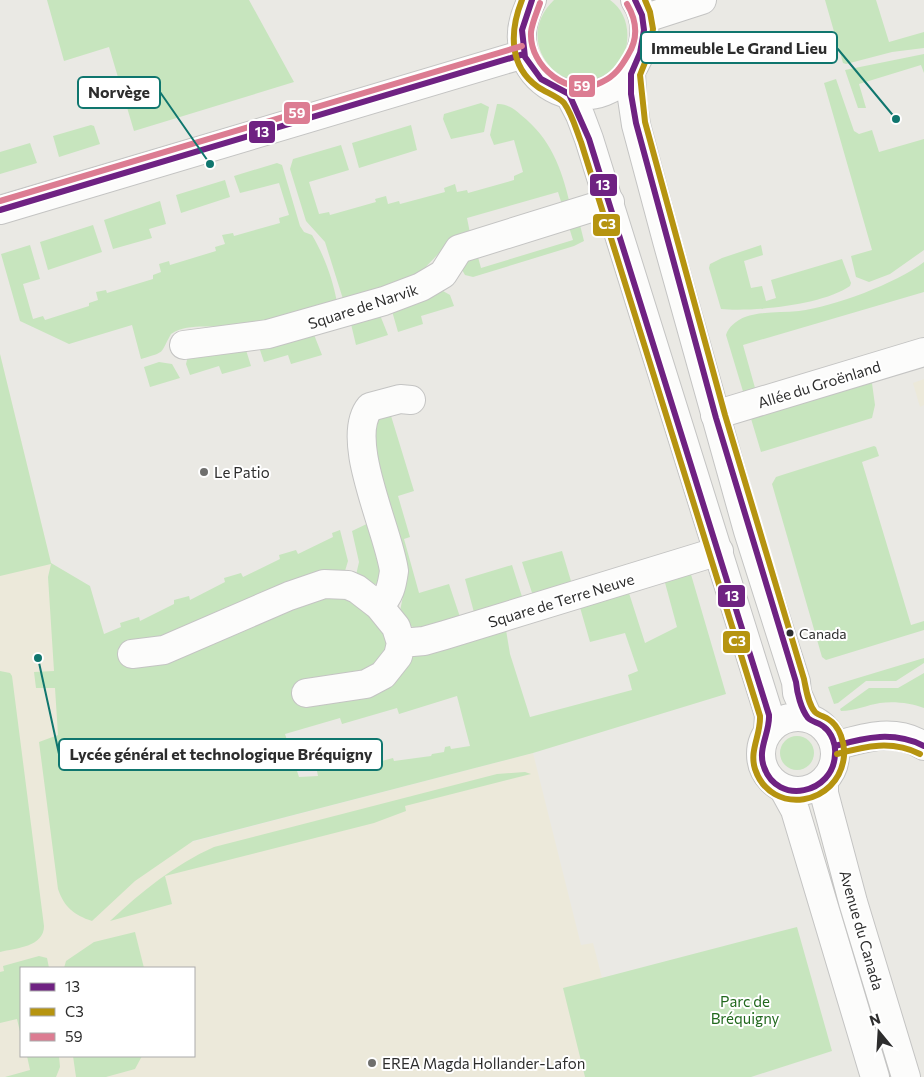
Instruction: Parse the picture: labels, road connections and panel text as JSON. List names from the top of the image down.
{
  "streets": {
    "street": [
      "Square de Narvik",
      "Allée du Groënland",
      "Square de Terre Neuve",
      "Avenue du Canada"
    ]
  },
  "parks": ["Parc de Bréquigny"],
  "places": [
    "Immeuble Le Grand Lieu",
    "Norvège",
    "Le Patio",
    "Canada",
    "Lycée général et technologique Bréquigny",
    "EREA Magda Hollander-Lafon"
  ],
  "lines": ["transit line 13", "transit line C3", "transit line 59"],
  "legend": ["13", "C3", "59"],
  "north": "top"
}
